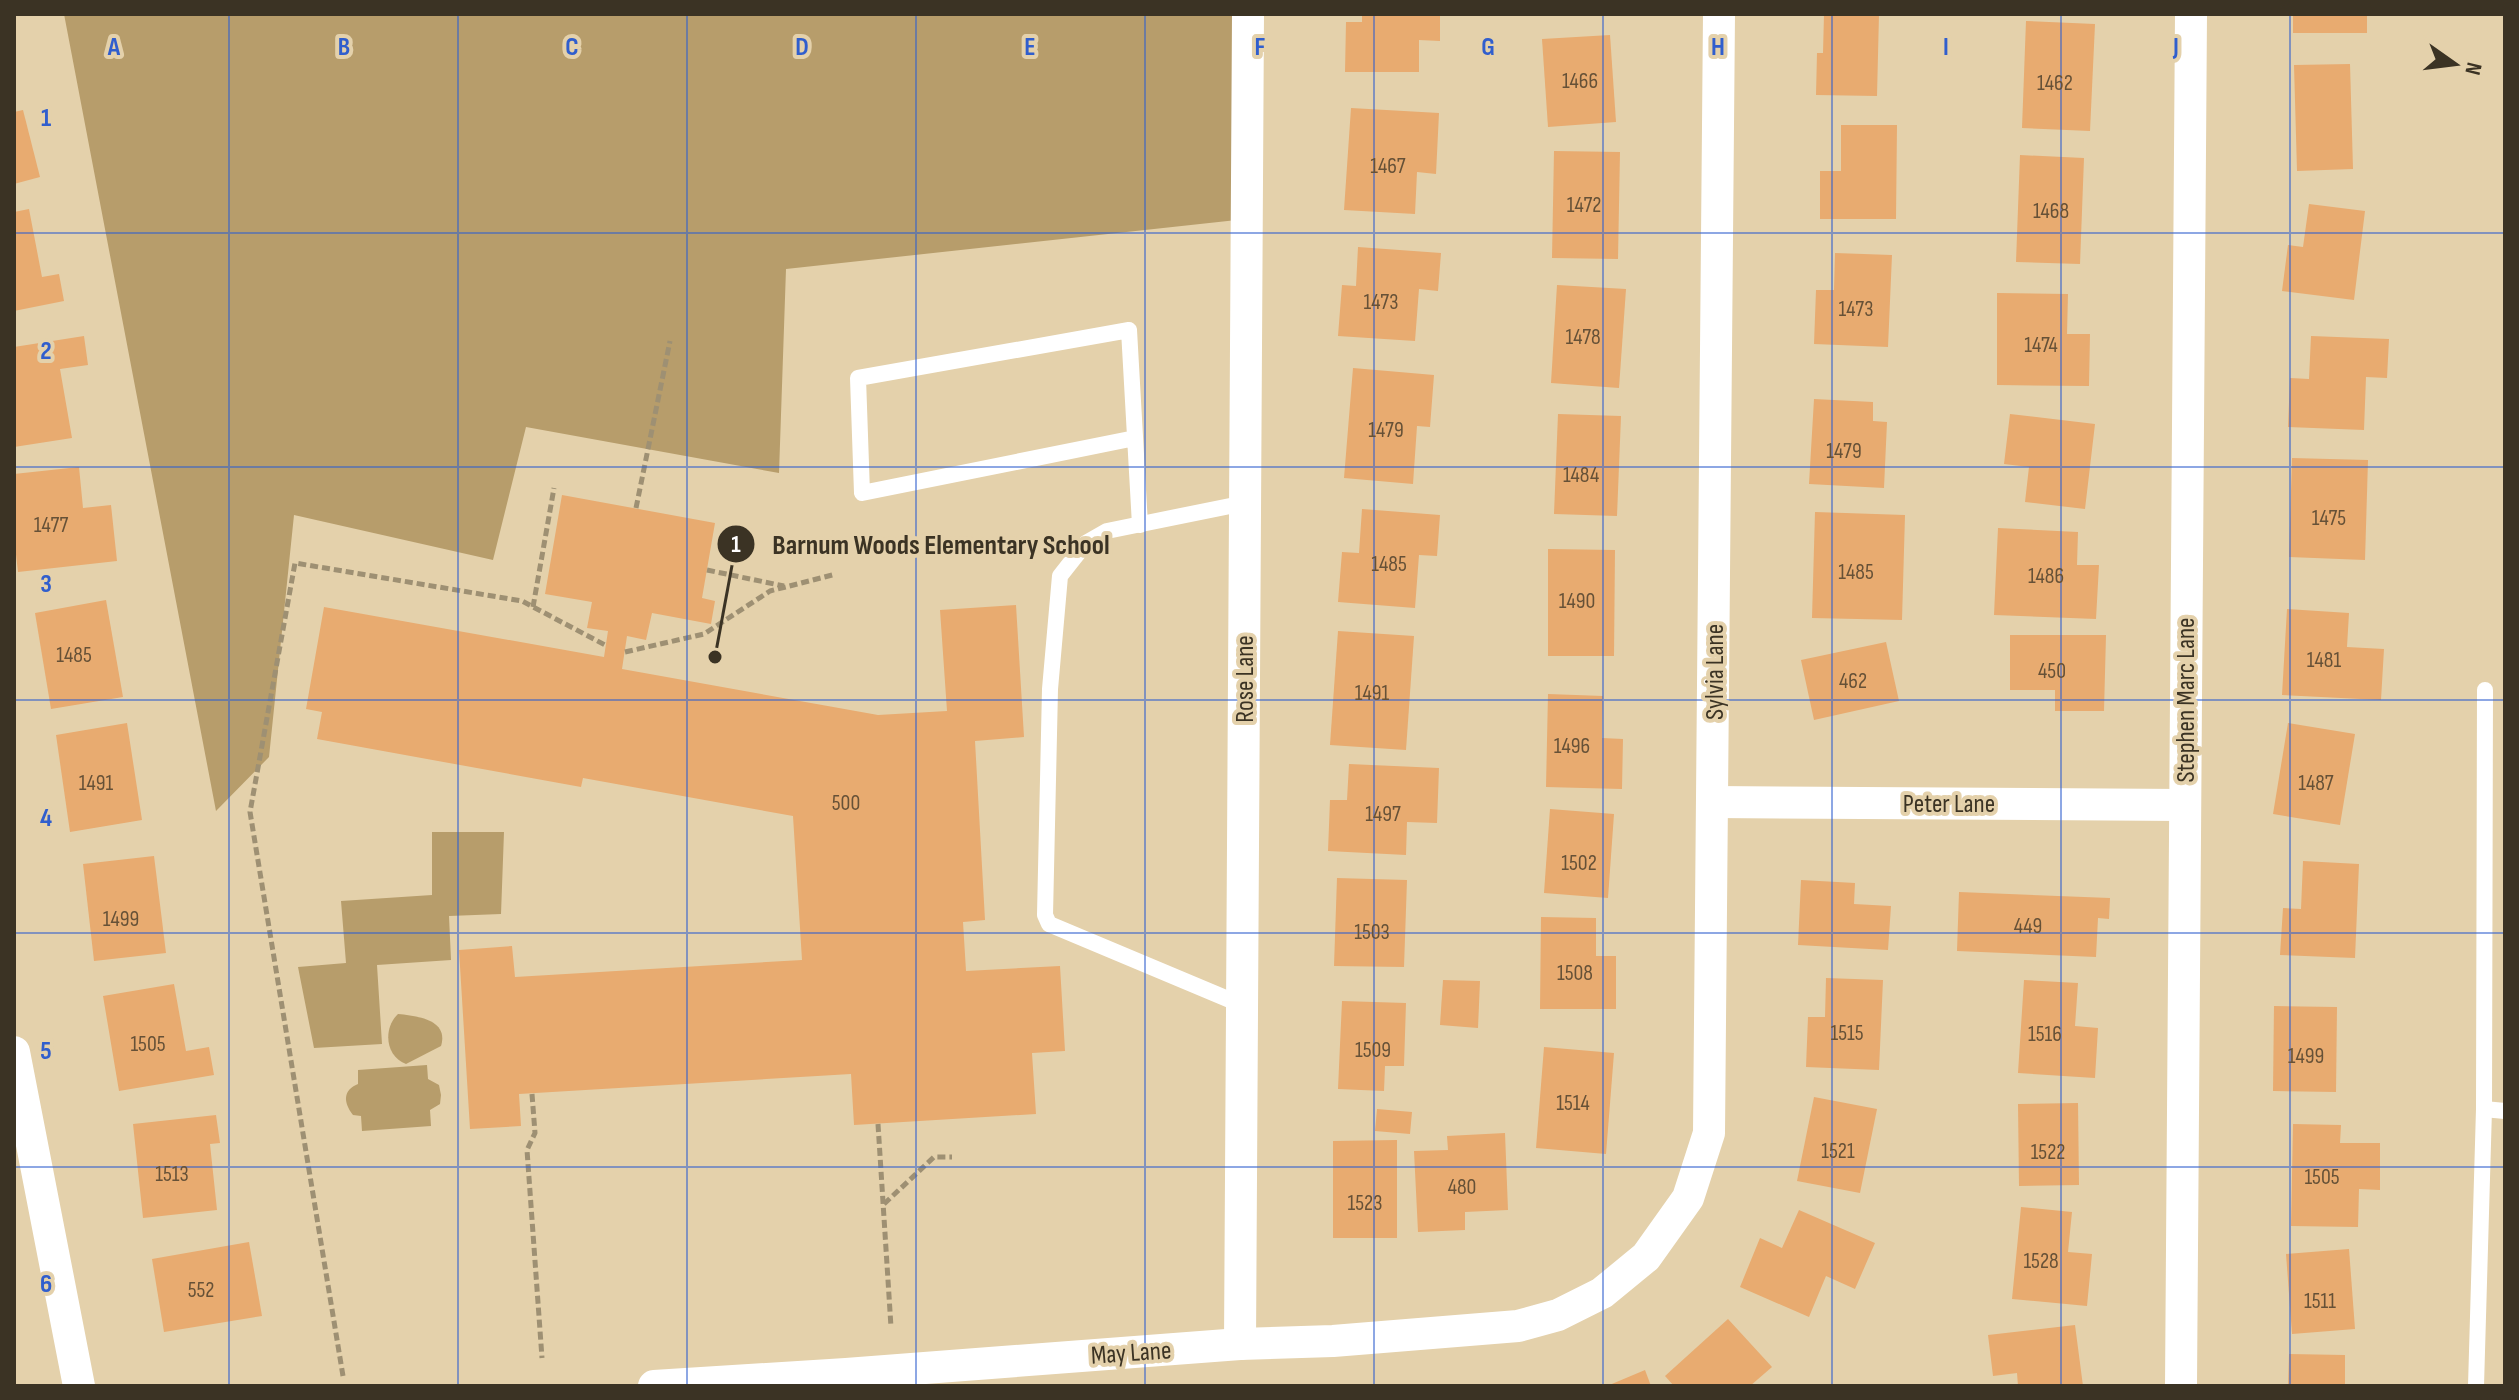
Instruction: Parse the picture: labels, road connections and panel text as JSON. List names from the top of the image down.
{
  "streets": {
    "street": [
      "Sylvia Lane",
      "Rose Lane",
      "Stephen Marc Lane",
      "Peter Lane",
      "May Lane"
    ]
  },
  "crossings": [
    ["Sylvia Lane", "Peter Lane"],
    ["Sylvia Lane", "May Lane"],
    ["Rose Lane", "May Lane"],
    ["Stephen Marc Lane", "Peter Lane"]
  ],
  "places": ["Barnum Woods Elementary School"],
  "house_numbers": [
    "1466",
    "1462",
    "1467",
    "1472",
    "1468",
    "1473",
    "1473",
    "1478",
    "1474",
    "1479",
    "1479",
    "1484",
    "1475",
    "1477",
    "1485",
    "1485",
    "1486",
    "1490",
    "1485",
    "1481",
    "450",
    "462",
    "1491",
    "1496",
    "1491",
    "1487",
    "500",
    "1497",
    "1502",
    "1499",
    "449",
    "1503",
    "1508",
    "1515",
    "1516",
    "1505",
    "1509",
    "1499",
    "1514",
    "1521",
    "1522",
    "1513",
    "1505",
    "480",
    "1523",
    "1528",
    "552",
    "1511"
  ],
  "north": "right",
  "grid": {
    "columns": [
      "A",
      "B",
      "C",
      "D",
      "E",
      "F",
      "G",
      "H",
      "I",
      "J"
    ],
    "rows": [
      "1",
      "2",
      "3",
      "4",
      "5",
      "6"
    ]
  }
}
